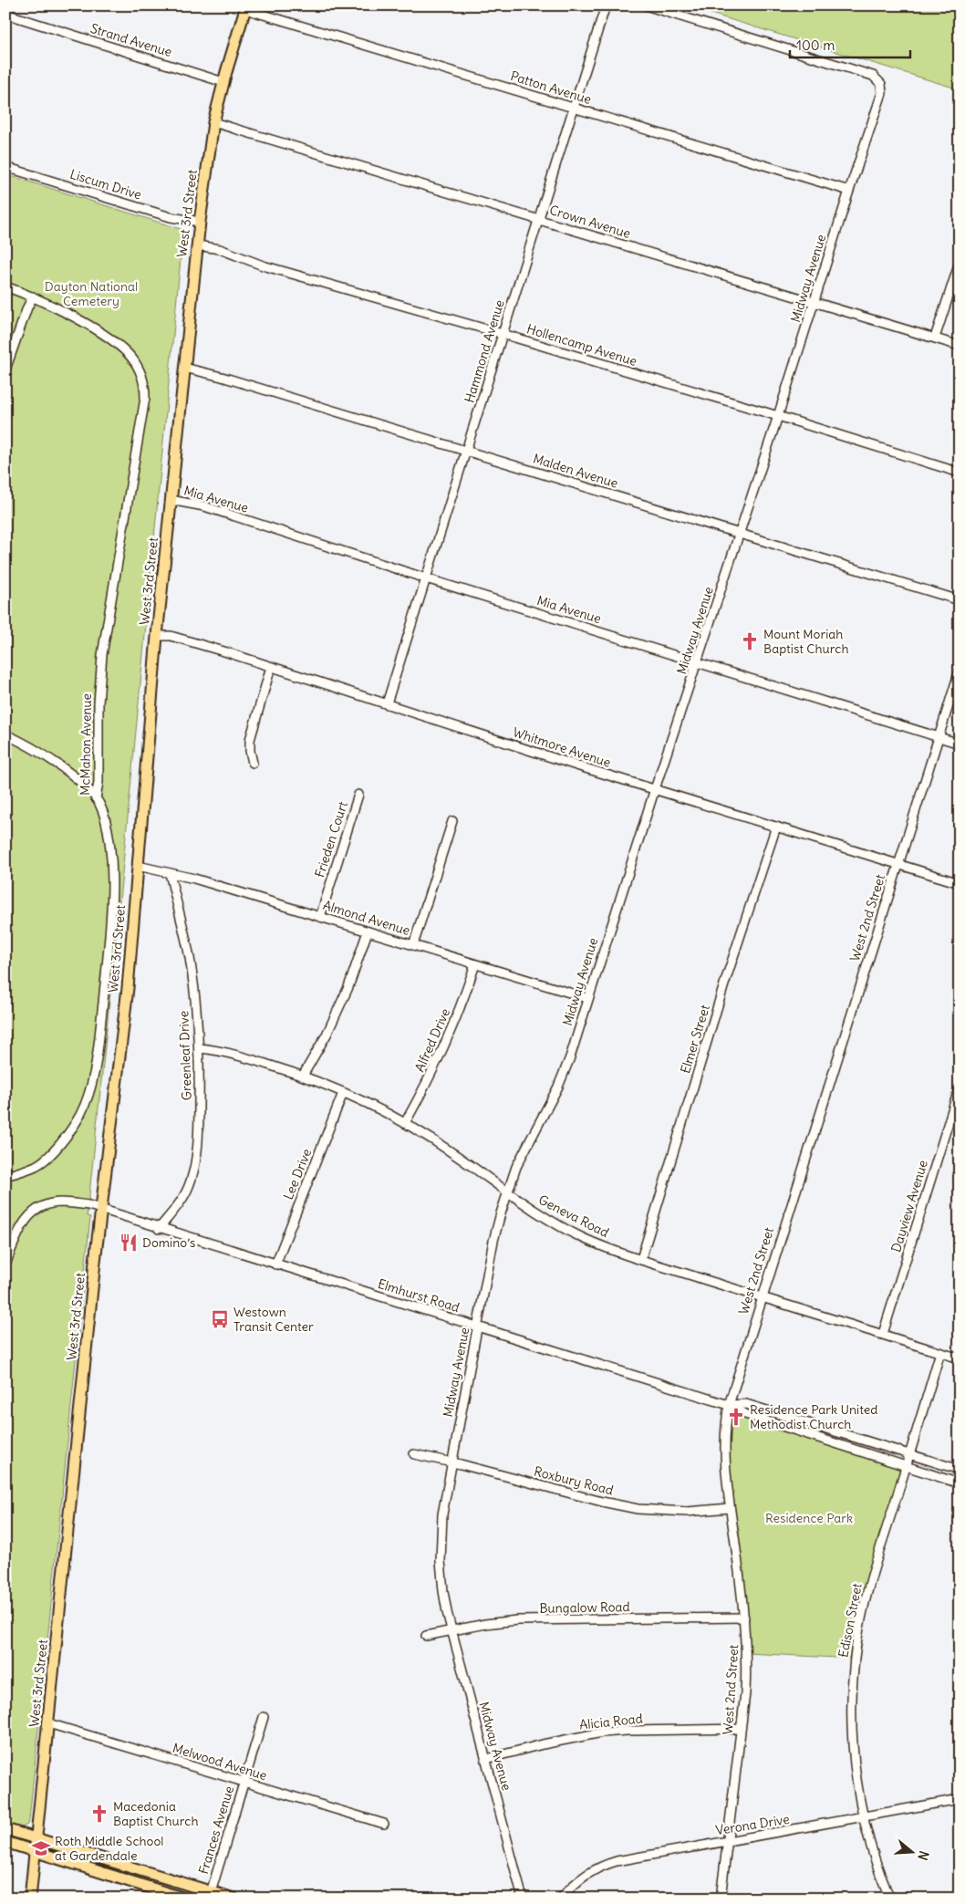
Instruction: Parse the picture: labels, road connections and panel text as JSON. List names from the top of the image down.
{
  "streets": {
    "main road": ["West 3rd Street"],
    "street": [
      "Strand Avenue",
      "Patton Avenue",
      "Liscum Drive",
      "Crown Avenue",
      "Midway Avenue",
      "Hollencamp Avenue",
      "Hammond Avenue",
      "Malden Avenue",
      "Mia Avenue",
      "McMahon Avenue",
      "Whitmore Avenue",
      "Frieden Court",
      "Almond Avenue",
      "West 2nd Street",
      "Elmer Street",
      "Alfred Drive",
      "Greenleaf Drive",
      "Lee Drive",
      "Dayview Avenue",
      "Geneva Road",
      "Elmhurst Road",
      "Roxbury Road",
      "Bungalow Road",
      "Edison Street",
      "Alicia Road",
      "Melwood Avenue",
      "Verona Drive",
      "Frances Avenue"
    ]
  },
  "crossings": [
    ["Strand Avenue", "West 3rd Street"],
    ["Patton Avenue", "West 3rd Street"],
    ["Patton Avenue", "Midway Avenue"],
    ["Patton Avenue", "Hammond Avenue"],
    ["Liscum Drive", "West 3rd Street"],
    ["West 3rd Street", "Crown Avenue"],
    ["West 3rd Street", "Hollencamp Avenue"],
    ["West 3rd Street", "Malden Avenue"],
    ["West 3rd Street", "Mia Avenue"],
    ["West 3rd Street", "Whitmore Avenue"],
    ["West 3rd Street", "Almond Avenue"],
    ["West 3rd Street", "Elmhurst Road"],
    ["West 3rd Street", "Melwood Avenue"],
    ["Crown Avenue", "Midway Avenue"],
    ["Crown Avenue", "Hammond Avenue"],
    ["Midway Avenue", "Hollencamp Avenue"],
    ["Midway Avenue", "Malden Avenue"],
    ["Midway Avenue", "Mia Avenue"],
    ["Midway Avenue", "Whitmore Avenue"],
    ["Midway Avenue", "Almond Avenue"],
    ["Midway Avenue", "Geneva Road"],
    ["Midway Avenue", "Elmhurst Road"],
    ["Midway Avenue", "Roxbury Road"],
    ["Midway Avenue", "Bungalow Road"],
    ["Midway Avenue", "Alicia Road"],
    ["Hollencamp Avenue", "Hammond Avenue"],
    ["Hammond Avenue", "Malden Avenue"],
    ["Hammond Avenue", "Mia Avenue"],
    ["Hammond Avenue", "Whitmore Avenue"],
    ["Mia Avenue", "West 2nd Street"],
    ["Whitmore Avenue", "West 2nd Street"],
    ["Whitmore Avenue", "Elmer Street"],
    ["Frieden Court", "Almond Avenue"],
    ["Almond Avenue", "Alfred Drive"],
    ["Almond Avenue", "Greenleaf Drive"],
    ["West 2nd Street", "Geneva Road"],
    ["West 2nd Street", "Elmhurst Road"],
    ["West 2nd Street", "Roxbury Road"],
    ["West 2nd Street", "Bungalow Road"],
    ["West 2nd Street", "Alicia Road"],
    ["West 2nd Street", "Verona Drive"],
    ["Elmer Street", "Geneva Road"],
    ["Alfred Drive", "Geneva Road"],
    ["Greenleaf Drive", "Geneva Road"],
    ["Greenleaf Drive", "Elmhurst Road"],
    ["Lee Drive", "Geneva Road"],
    ["Lee Drive", "Elmhurst Road"],
    ["Dayview Avenue", "Geneva Road"],
    ["Geneva Road", "Edison Street"],
    ["Elmhurst Road", "Edison Street"],
    ["Edison Street", "Verona Drive"],
    ["Melwood Avenue", "Frances Avenue"]
  ],
  "parks": ["Dayton National Cemetery", "Residence Park"],
  "places": {
    "church": ["Mount Moriah Baptist Church", "Residence Park United Methodist Church", "Macedonia Baptist Church"],
    "restaurant": ["Domino’s"],
    "bus stop": ["Westown Transit Center"],
    "school or university": ["Roth Middle School at Gardendale"]
  },
  "scale_bar": "100 m",
  "north": "right"
}
